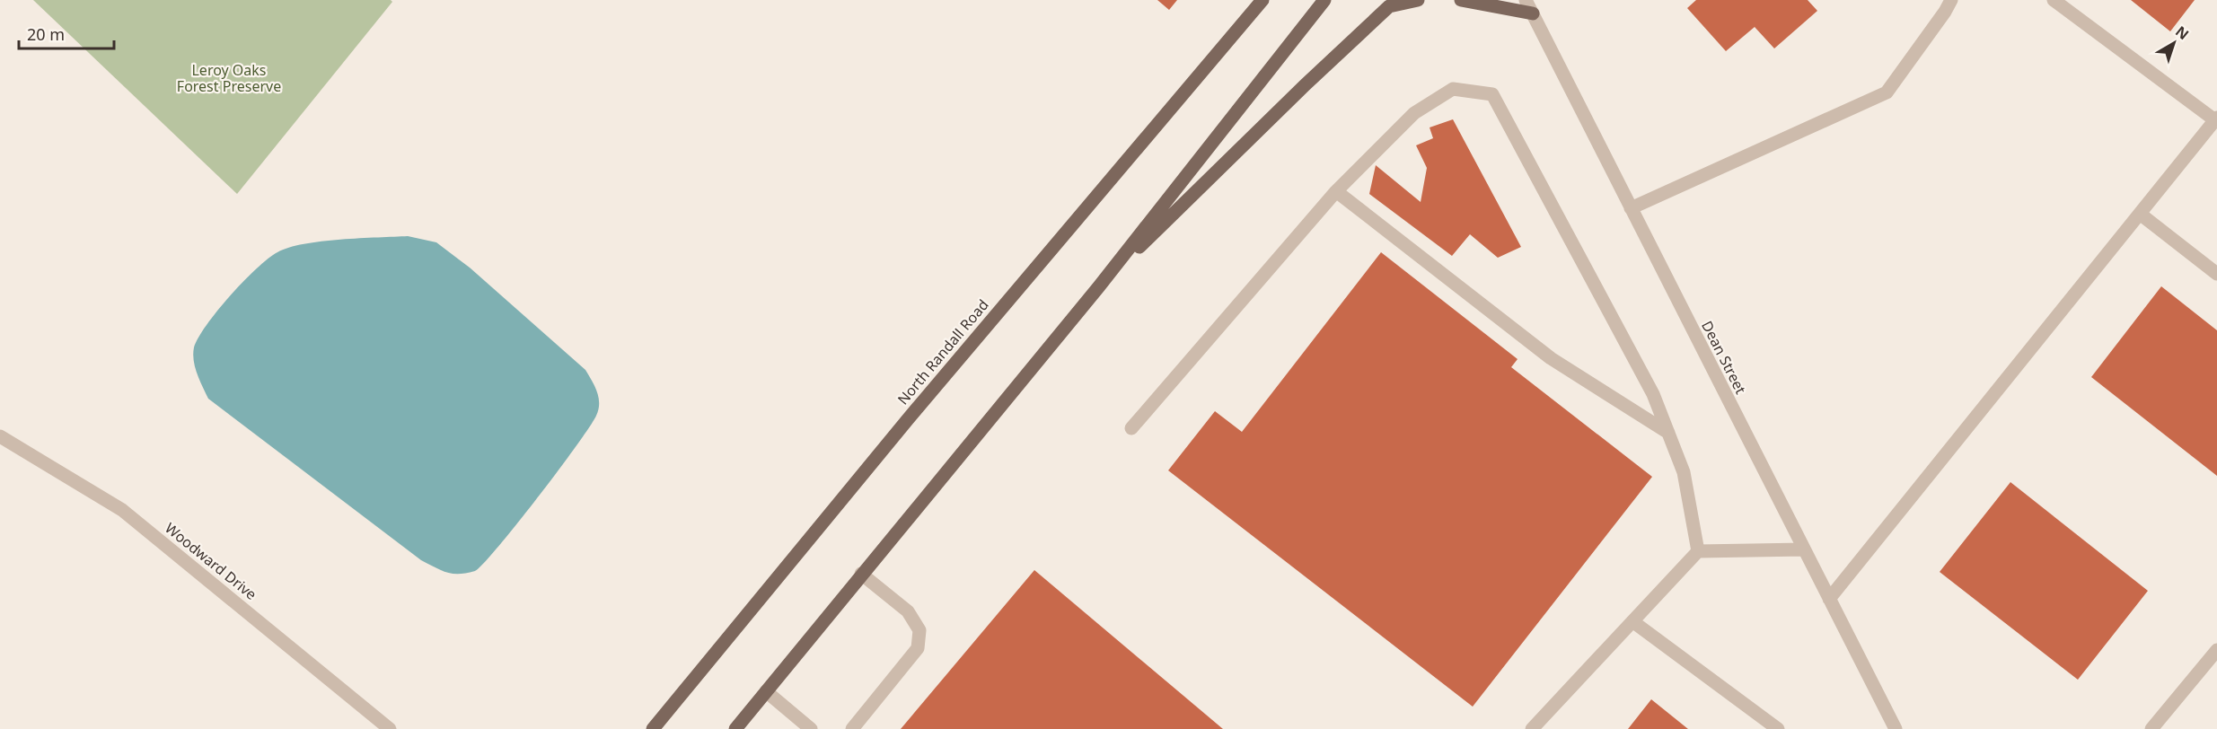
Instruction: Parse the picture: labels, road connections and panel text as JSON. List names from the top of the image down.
{
  "streets": {
    "main road": ["North Randall Road"],
    "street": ["Dean Street", "Woodward Drive"]
  },
  "parks": ["Leroy Oaks Forest Preserve"],
  "scale_bar": "20 m",
  "north": "top right"
}
